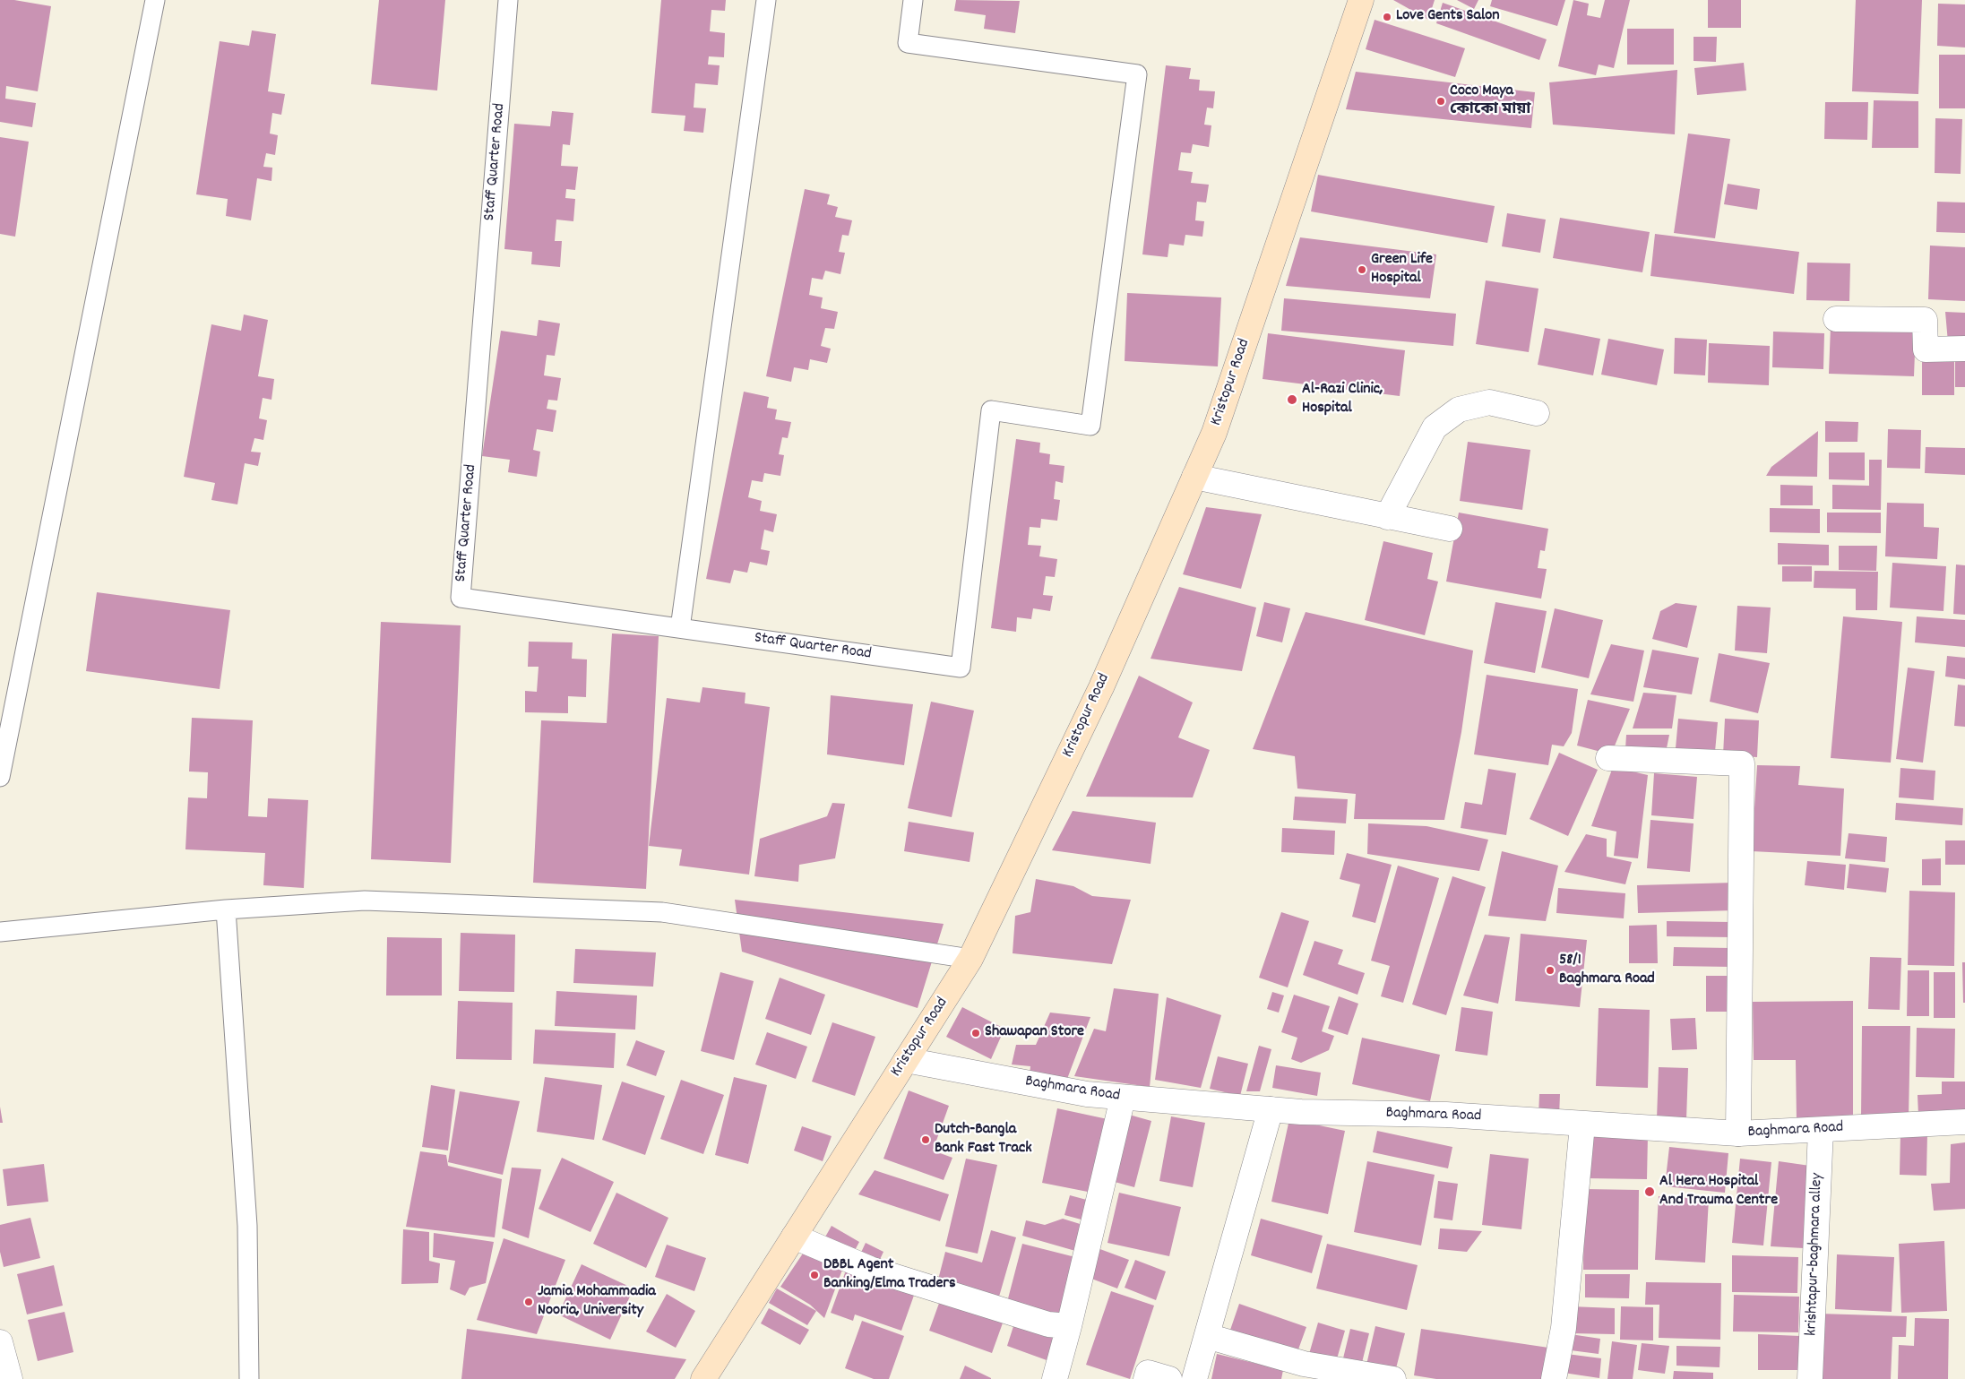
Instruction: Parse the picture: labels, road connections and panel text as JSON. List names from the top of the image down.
{
  "streets": {
    "main road": ["Kristopur Road"],
    "street": ["Baghmara Road", "krishtapur-baghmara alley"],
    "lane": ["Staff Quarter Road"]
  },
  "crossings": [
    ["Kristopur Road", "Baghmara Road"],
    ["Baghmara Road", "krishtapur-baghmara alley"]
  ],
  "places": [
    "Love Gents Salon",
    "Coco Maya কোকো মায়া",
    "Green Life Hospital",
    "Al-Razi Clinic, Hospital",
    "58/1 Baghmara Road",
    "Shawapan Store",
    "Dutch-Bangla Bank Fast Track",
    "Al Hera Hospital And Trauma Centre",
    "DBBL Agent Banking/Elma Traders",
    "Jamia Mohammadia Nooria, University"
  ]
}
